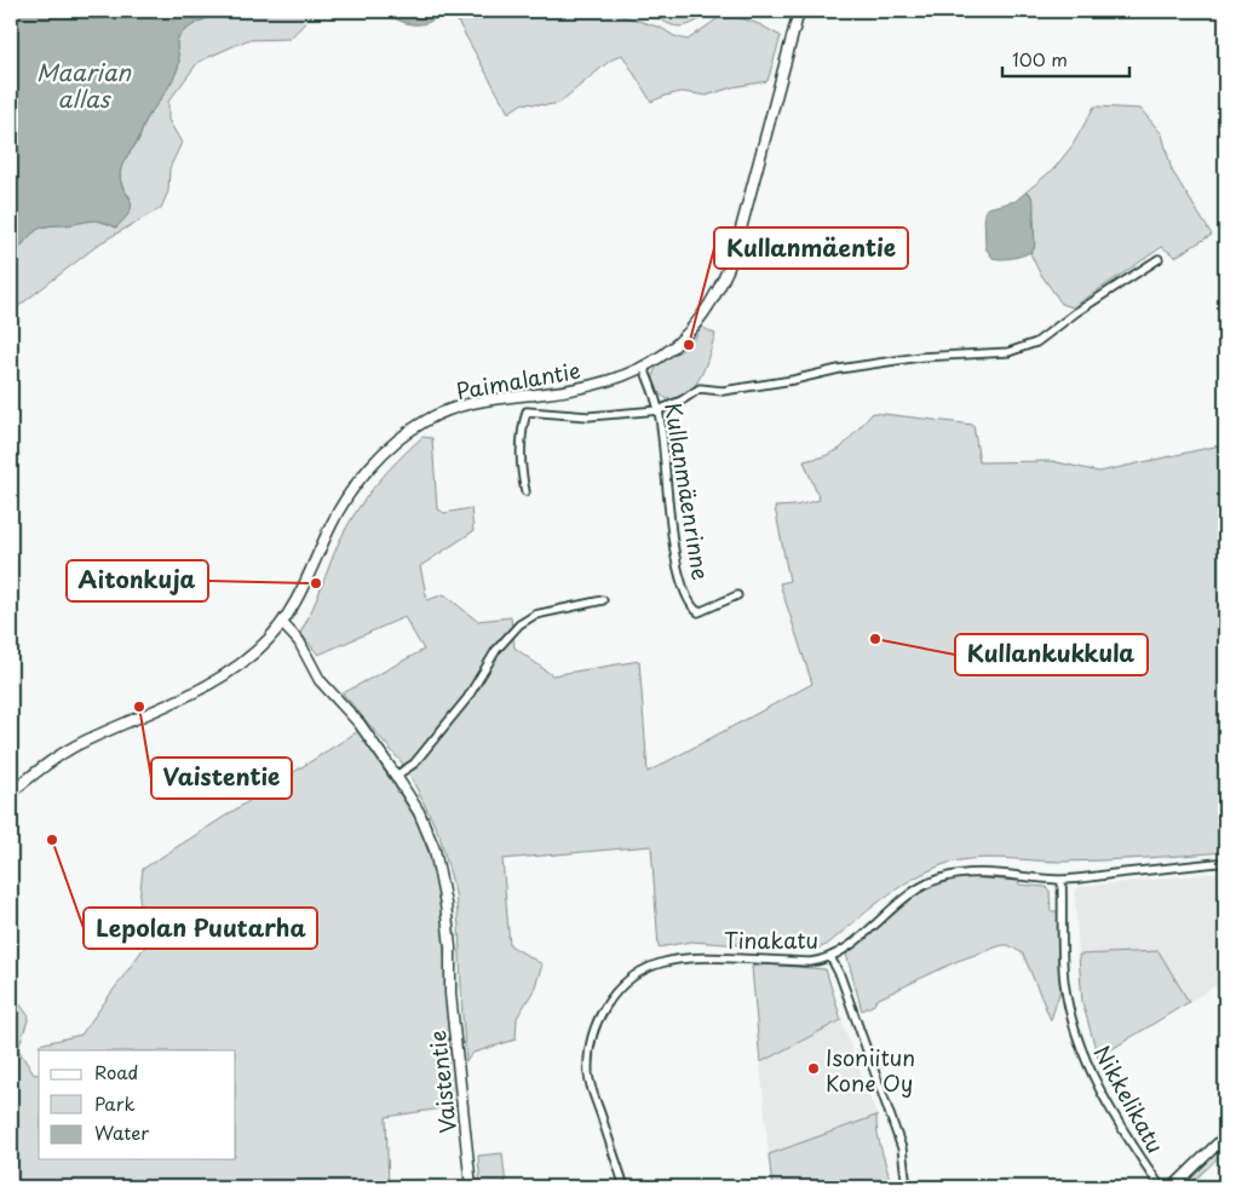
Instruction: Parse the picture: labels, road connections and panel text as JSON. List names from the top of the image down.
{
  "streets": {
    "street": [
      "Paimalantie",
      "Kullanmäenrinne",
      "Tinakatu",
      "Vaistentie",
      "Nikkelikatu"
    ]
  },
  "crossings": [
    ["Paimalantie", "Kullanmäenrinne"],
    ["Paimalantie", "Vaistentie"],
    ["Tinakatu", "Nikkelikatu"]
  ],
  "water": ["Maarian allas"],
  "places": [
    "Kullanmäentie",
    "Aitonkuja",
    "Kullankukkula",
    "Vaistentie",
    "Lepolan Puutarha",
    "Isoniitun Kone Oy"
  ],
  "legend": ["Road", "Park", "Water"],
  "scale_bar": "100 m"
}
